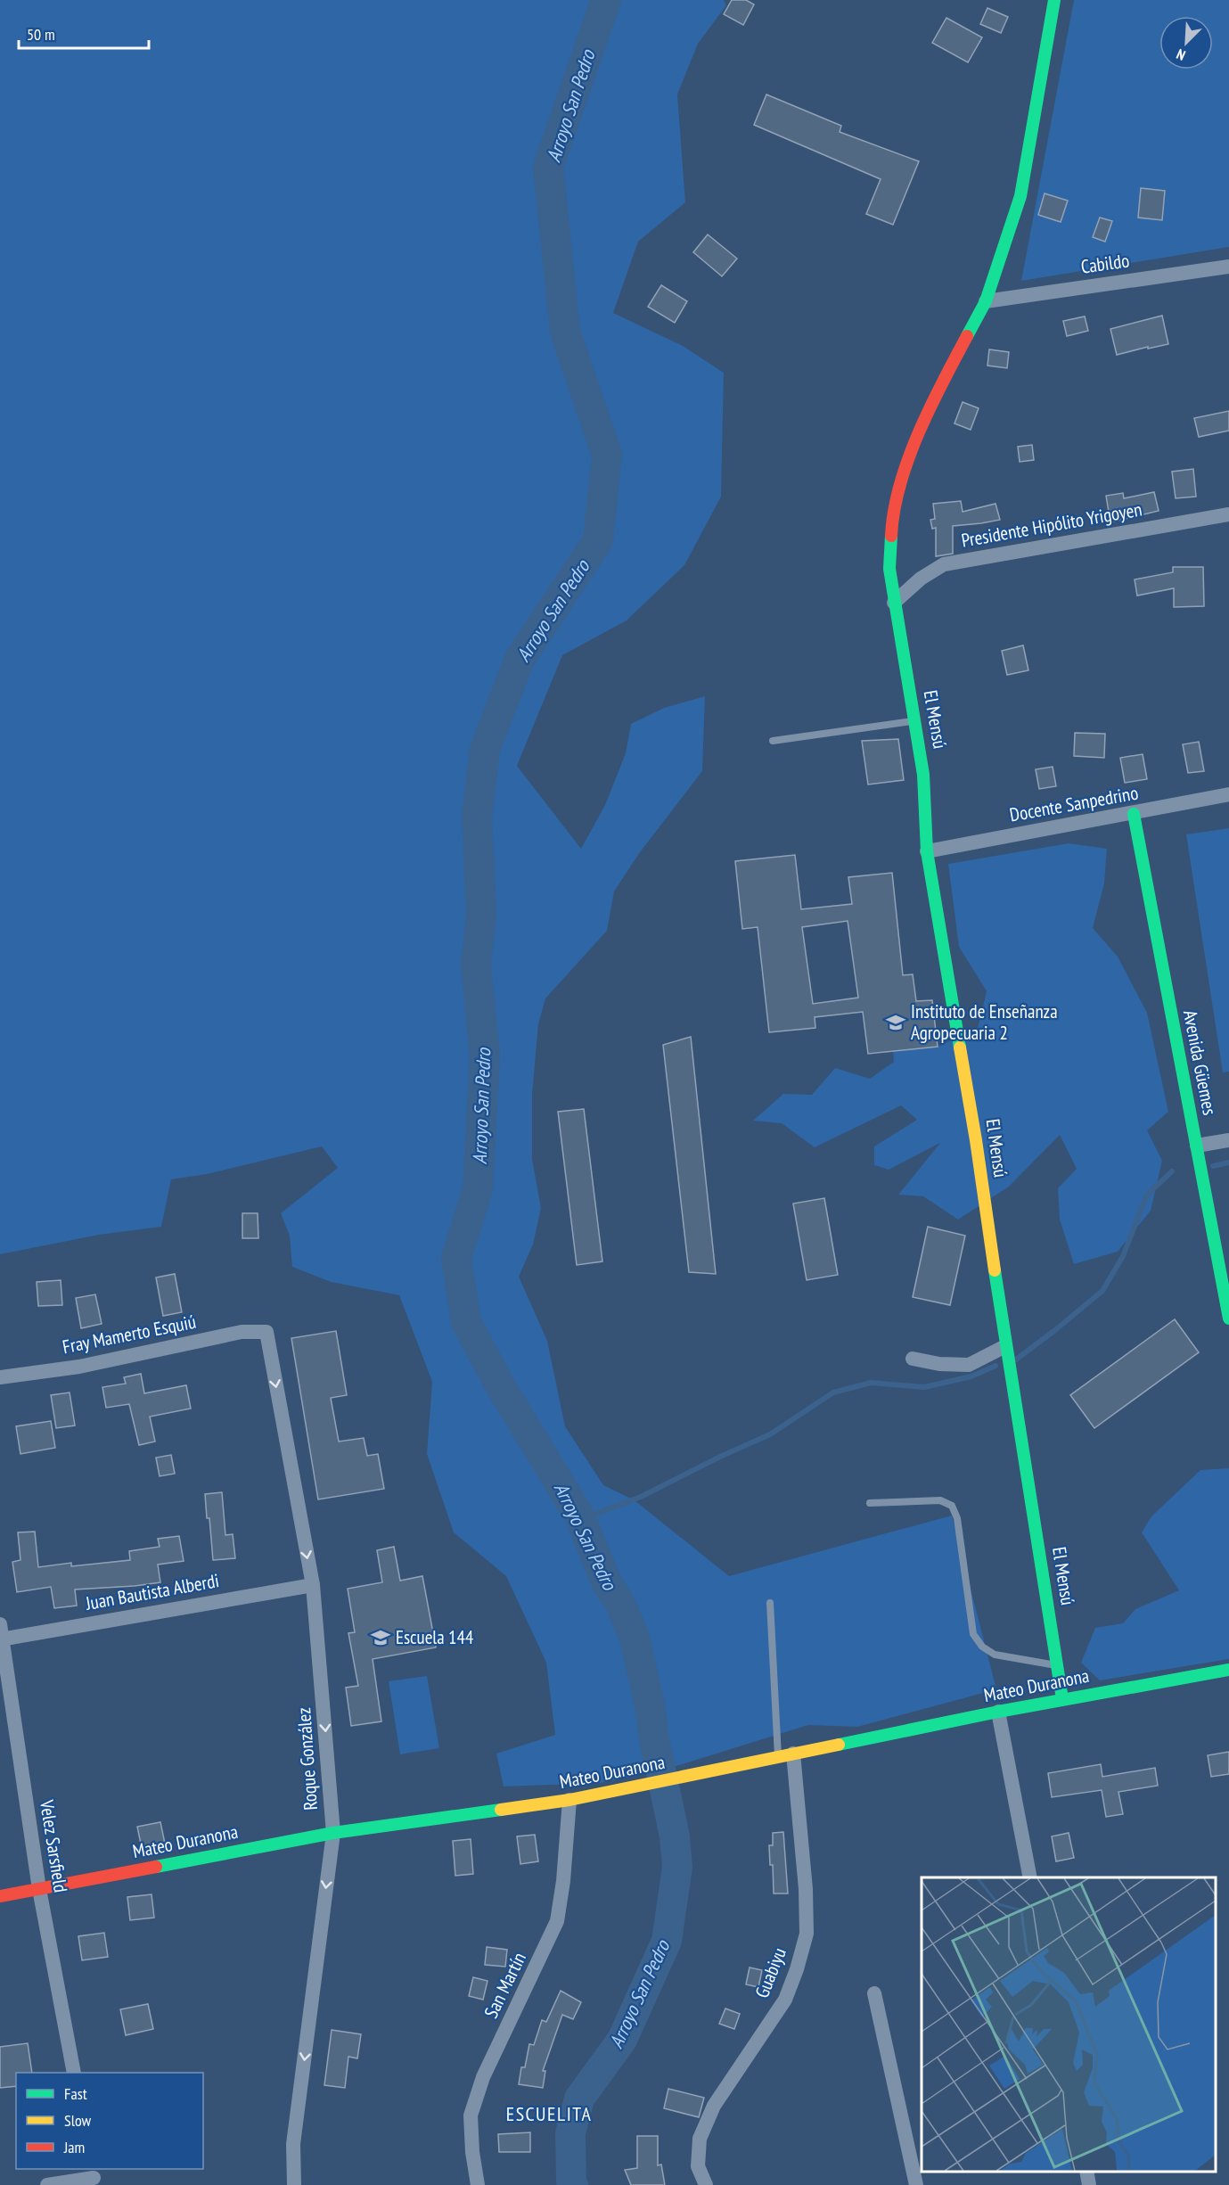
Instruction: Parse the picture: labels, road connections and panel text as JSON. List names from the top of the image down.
{
  "streets": {
    "street": [
      "Cabildo",
      "Presidente Hipólito Yrigoyen",
      "El Mensú",
      "Docente Sanpedrino",
      "Avenida Güemes",
      "Fray Mamerto Esquiú",
      "Juan Bautista Alberdi",
      "Mateo Duranona",
      "Roque González",
      "Velez Sarsfield",
      "Guabiyu",
      "San Martín"
    ]
  },
  "crossings": [
    ["Cabildo", "El Mensú"],
    ["Presidente Hipólito Yrigoyen", "El Mensú"],
    ["El Mensú", "Docente Sanpedrino"],
    ["El Mensú", "Mateo Duranona"],
    ["Docente Sanpedrino", "Avenida Güemes"],
    ["Fray Mamerto Esquiú", "Roque González"],
    ["Juan Bautista Alberdi", "Roque González"],
    ["Juan Bautista Alberdi", "Velez Sarsfield"],
    ["Mateo Duranona", "Roque González"],
    ["Mateo Duranona", "Velez Sarsfield"],
    ["Mateo Duranona", "Guabiyu"],
    ["Mateo Duranona", "San Martín"]
  ],
  "one_way": ["Roque González"],
  "districts": ["ESCUELITA"],
  "water": ["Arroyo San Pedro"],
  "places": {
    "school or university": ["Instituto de Enseñanza Agropecuaria 2", "Escuela 144"]
  },
  "legend": ["Fast", "Slow", "Jam"],
  "scale_bar": "50 m",
  "north": "bottom left"
}
